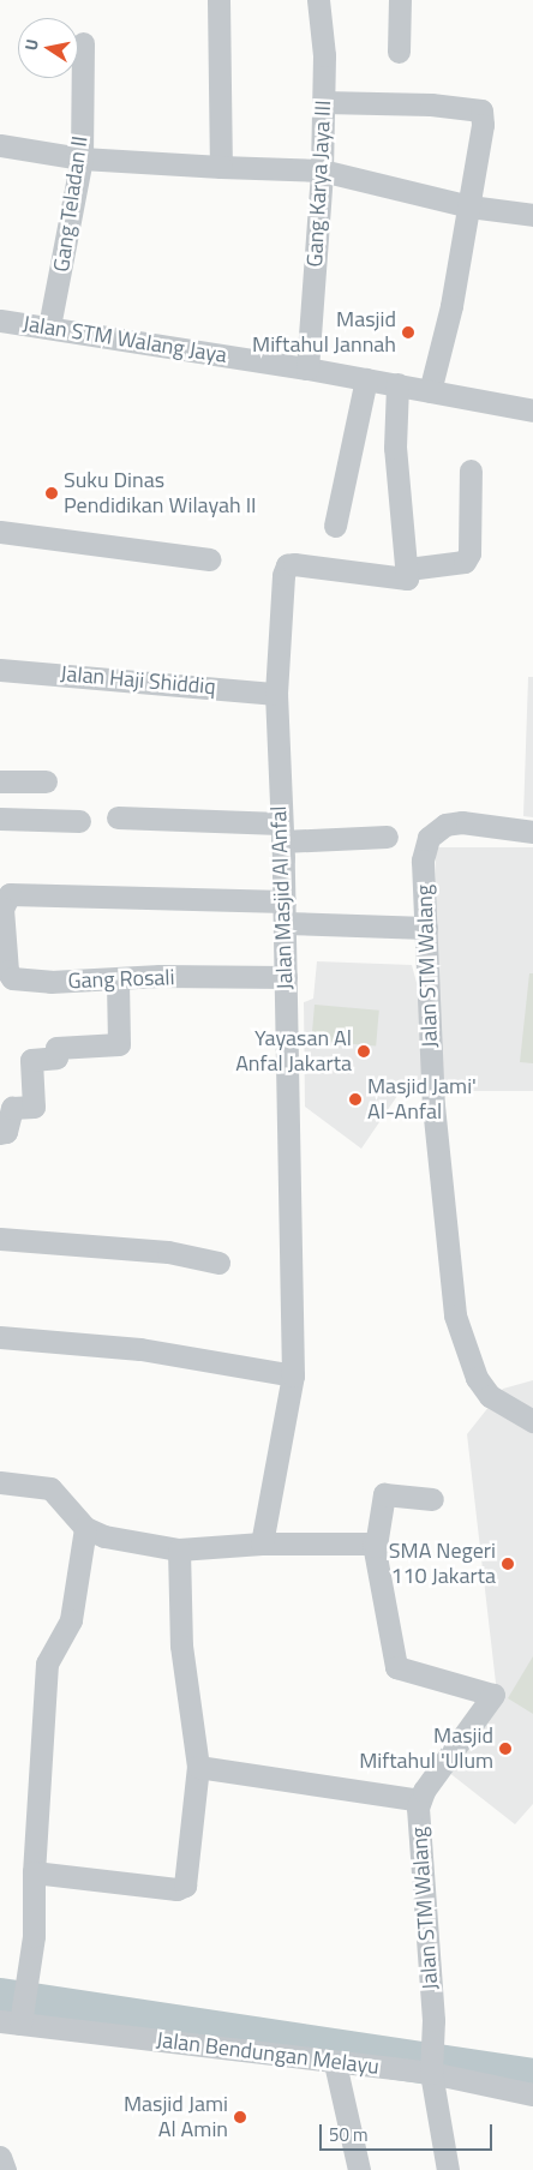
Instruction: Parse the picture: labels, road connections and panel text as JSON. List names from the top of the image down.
{
  "streets": {
    "street": [
      "Gang Karya Jaya III",
      "Gang Teladan II",
      "Jalan STM Walang Jaya",
      "Jalan Haji Shiddiq",
      "Jalan Masjid Al Anfal",
      "Jalan STM Walang",
      "Gang Rosali",
      "Jalan Bendungan Melayu"
    ]
  },
  "crossings": [
    ["Gang Karya Jaya III", "Jalan STM Walang Jaya"],
    ["Gang Teladan II", "Jalan STM Walang Jaya"],
    ["Jalan Haji Shiddiq", "Jalan Masjid Al Anfal"],
    ["Jalan Masjid Al Anfal", "Gang Rosali"],
    ["Jalan STM Walang", "Jalan Bendungan Melayu"]
  ],
  "places": [
    "Masjid Miftahul Jannah",
    "Suku Dinas Pendidikan Wilayah II",
    "Yayasan Al Anfal Jakarta",
    "Masjid Jami' Al-Anfal",
    "SMA Negeri 110 Jakarta",
    "Masjid Miftahul 'Ulum",
    "Masjid Jami Al Amin"
  ],
  "scale_bar": "50 m",
  "north": "left"
}
